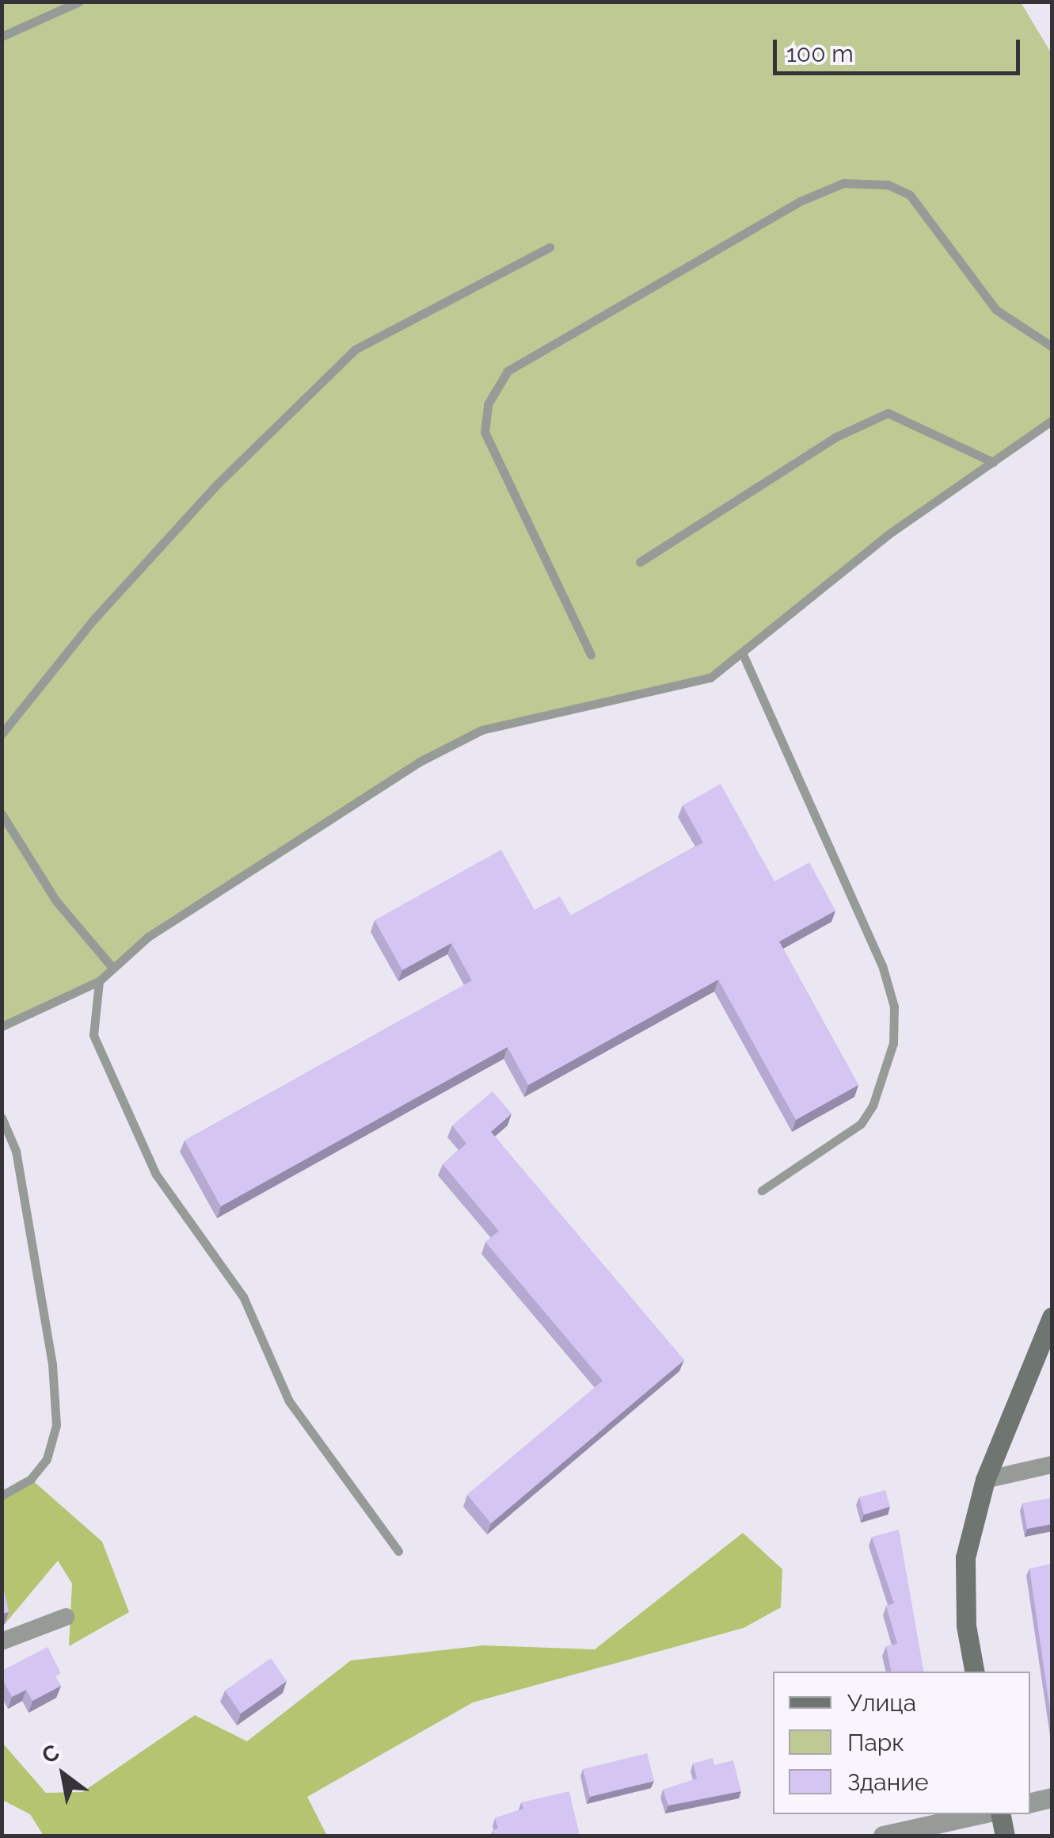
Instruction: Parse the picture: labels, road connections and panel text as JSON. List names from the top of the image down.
{
  "legend": ["Улица", "Парк", "Здание"],
  "scale_bar": "100 m",
  "north": "top left"
}
